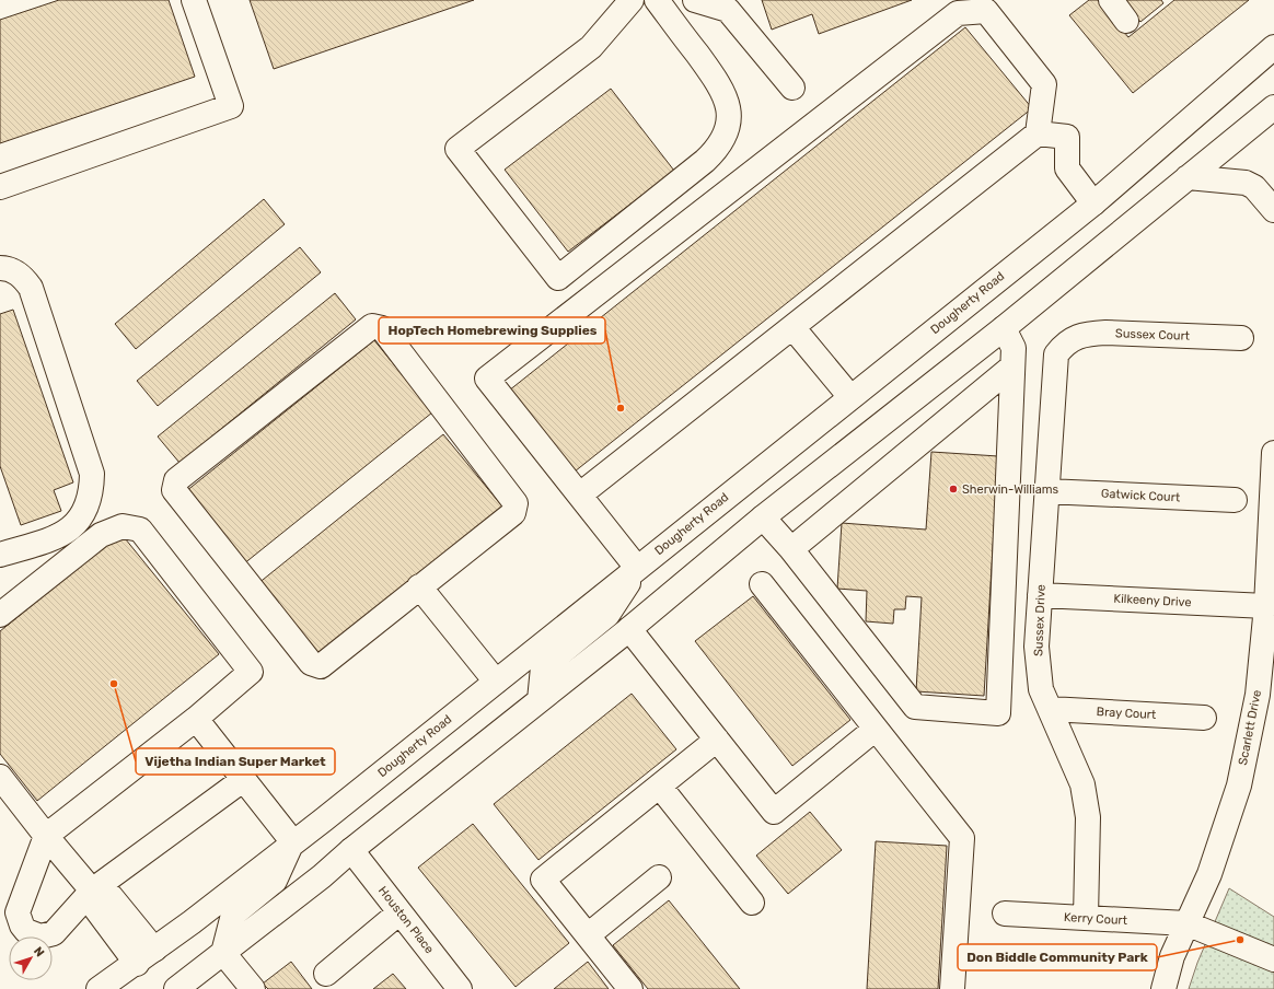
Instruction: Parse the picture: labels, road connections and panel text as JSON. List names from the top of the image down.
{
  "streets": {
    "main road": [
      "Dougherty Road",
      "Sussex Court",
      "Gatwick Court",
      "Kilkeeny Drive",
      "Sussex Drive",
      "Bray Court",
      "Scarlett Drive",
      "Kerry Court",
      "Houston Place"
    ]
  },
  "crossings": [
    ["Sussex Court", "Sussex Drive"],
    ["Gatwick Court", "Sussex Drive"],
    ["Kilkeeny Drive", "Sussex Drive"],
    ["Kilkeeny Drive", "Scarlett Drive"],
    ["Sussex Drive", "Bray Court"],
    ["Sussex Drive", "Kerry Court"],
    ["Scarlett Drive", "Kerry Court"]
  ],
  "places": [
    "HopTech Homebrewing Supplies",
    "Sherwin-Williams",
    "Vijetha Indian Super Market",
    "Don Biddle Community Park"
  ],
  "north": "top right"
}
